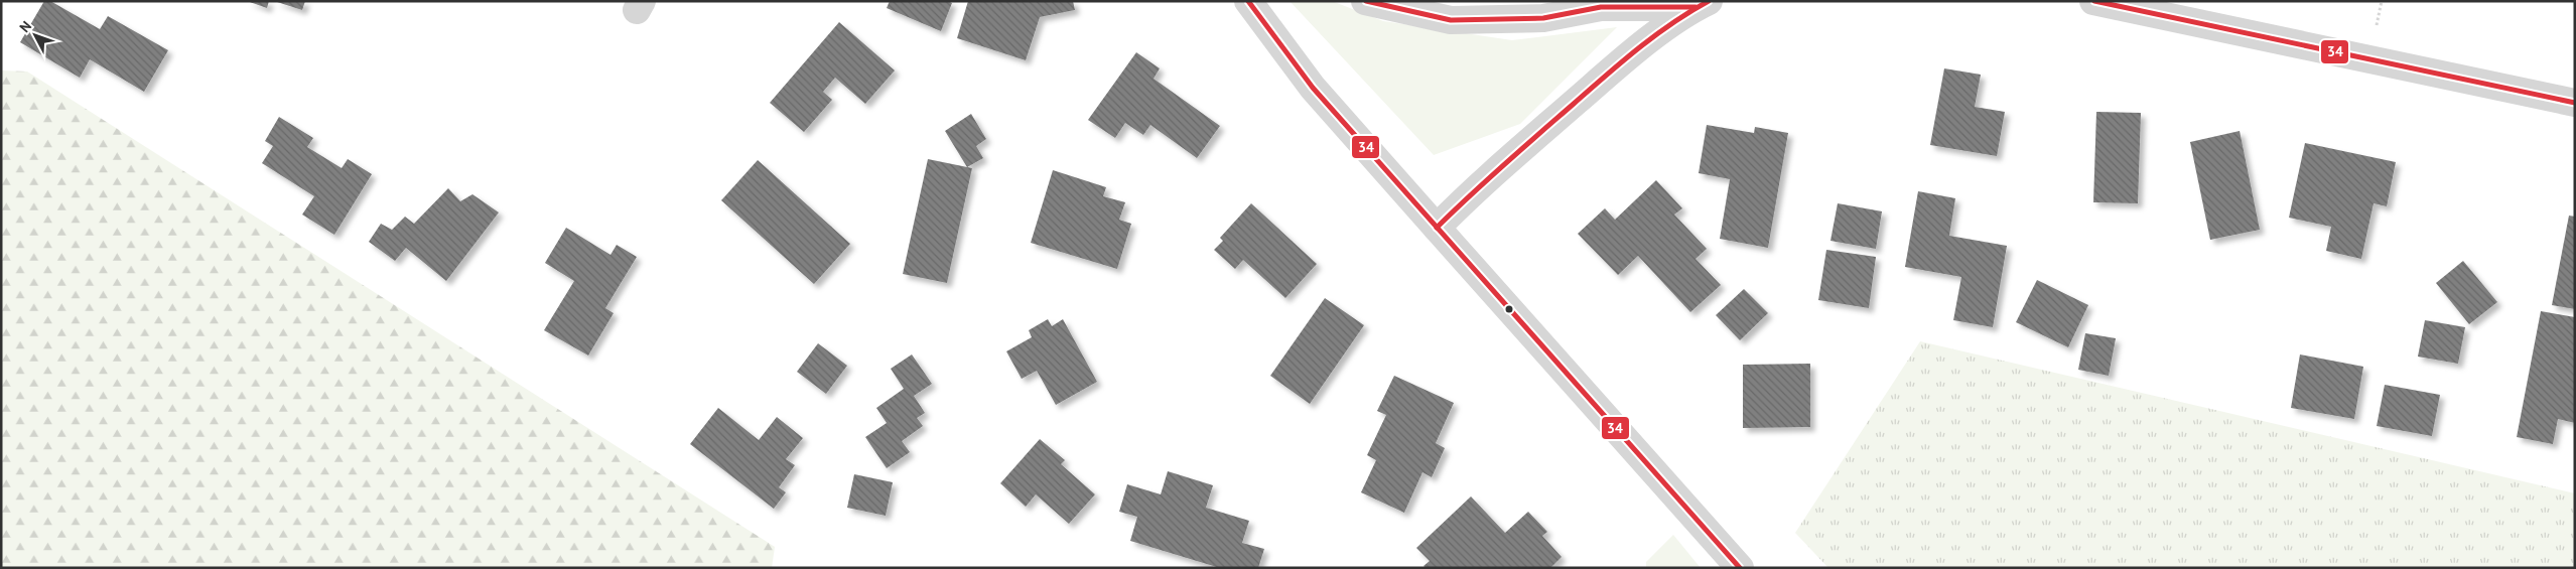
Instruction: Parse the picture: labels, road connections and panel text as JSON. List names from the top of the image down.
{
  "lines": ["transit line 34"],
  "north": "top left"
}
